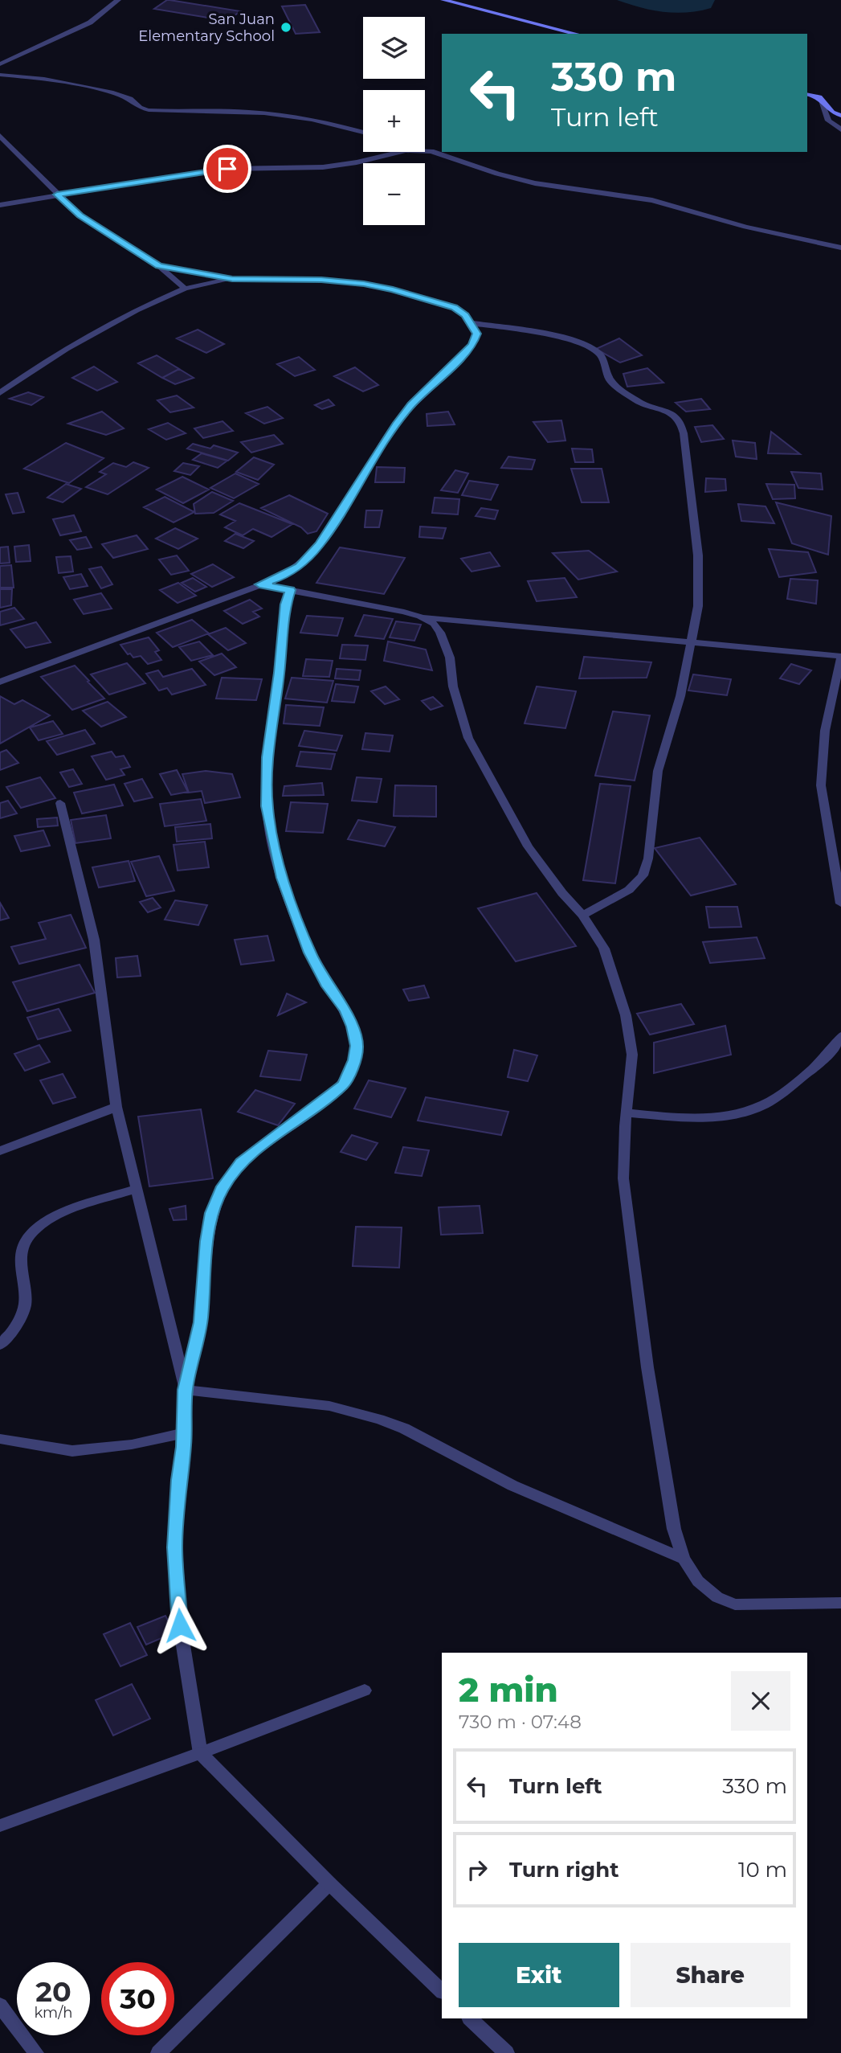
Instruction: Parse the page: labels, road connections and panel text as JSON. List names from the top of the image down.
{
  "places": ["San Juan Elementary School"],
  "page": {
    "map_buttons": ["+", "−"],
    "turn": ["330 m", "Turn left"],
    "heading": ["2 min", "730 m · 07:48"],
    "list": [
      {
        "name": "Turn left",
        "value": "330 m"
      },
      {
        "name": "Turn right",
        "value": "10 m"
      }
    ],
    "buttons": ["Exit", "Share"],
    "speed": "20 km/h",
    "limit": "30"
  }
}
